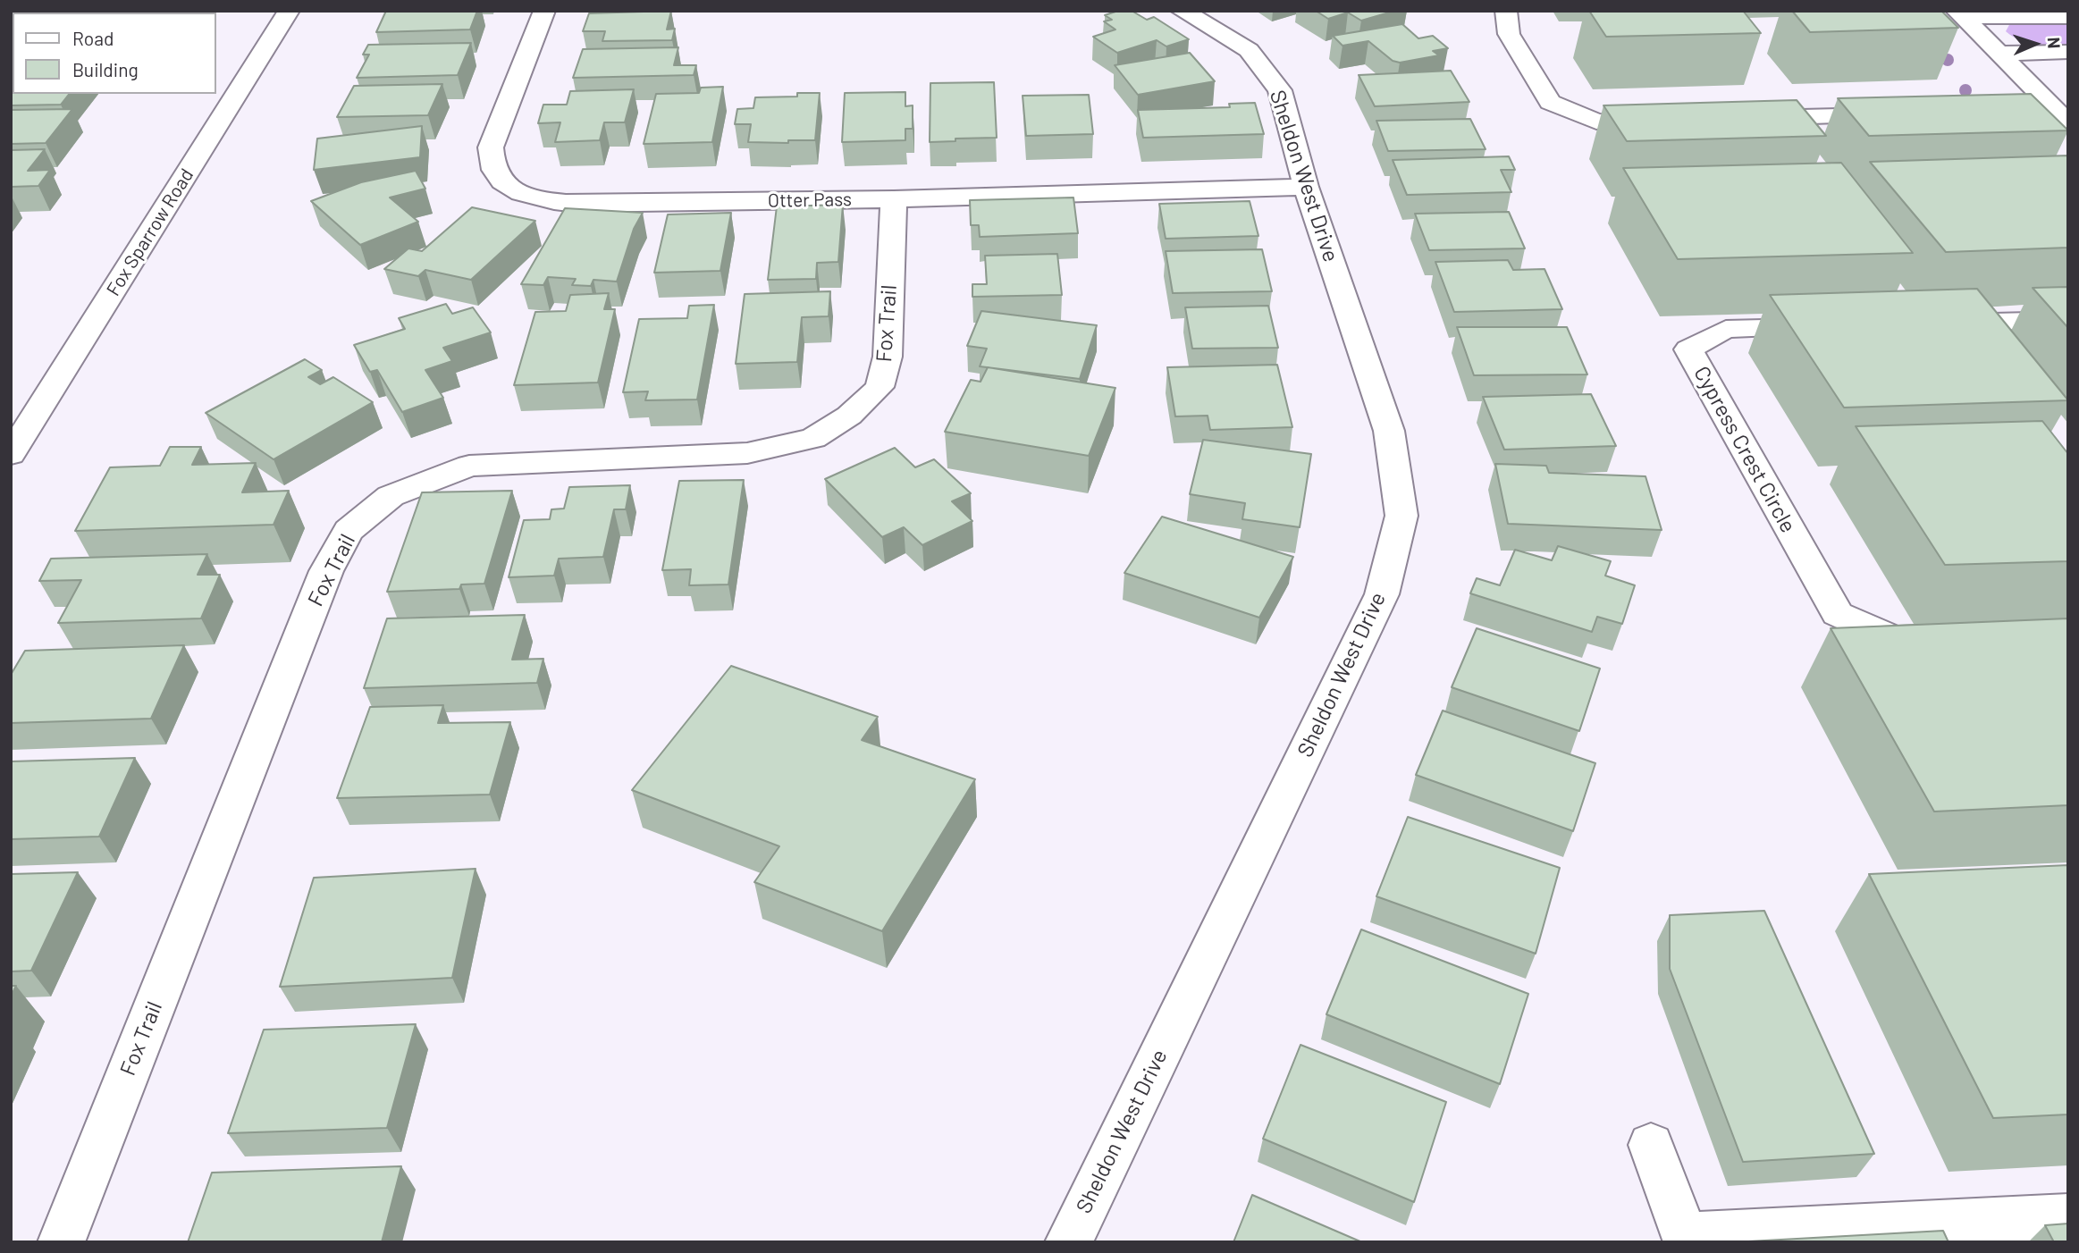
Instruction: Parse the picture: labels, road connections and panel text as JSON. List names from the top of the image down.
{
  "streets": {
    "street": [
      "Sheldon West Drive",
      "Otter Pass",
      "Fox Sparrow Road",
      "Fox Trail",
      "Cypress Crest Circle"
    ]
  },
  "crossings": [
    ["Sheldon West Drive", "Otter Pass"],
    ["Otter Pass", "Fox Trail"]
  ],
  "legend": ["Road", "Building"],
  "north": "right"
}
